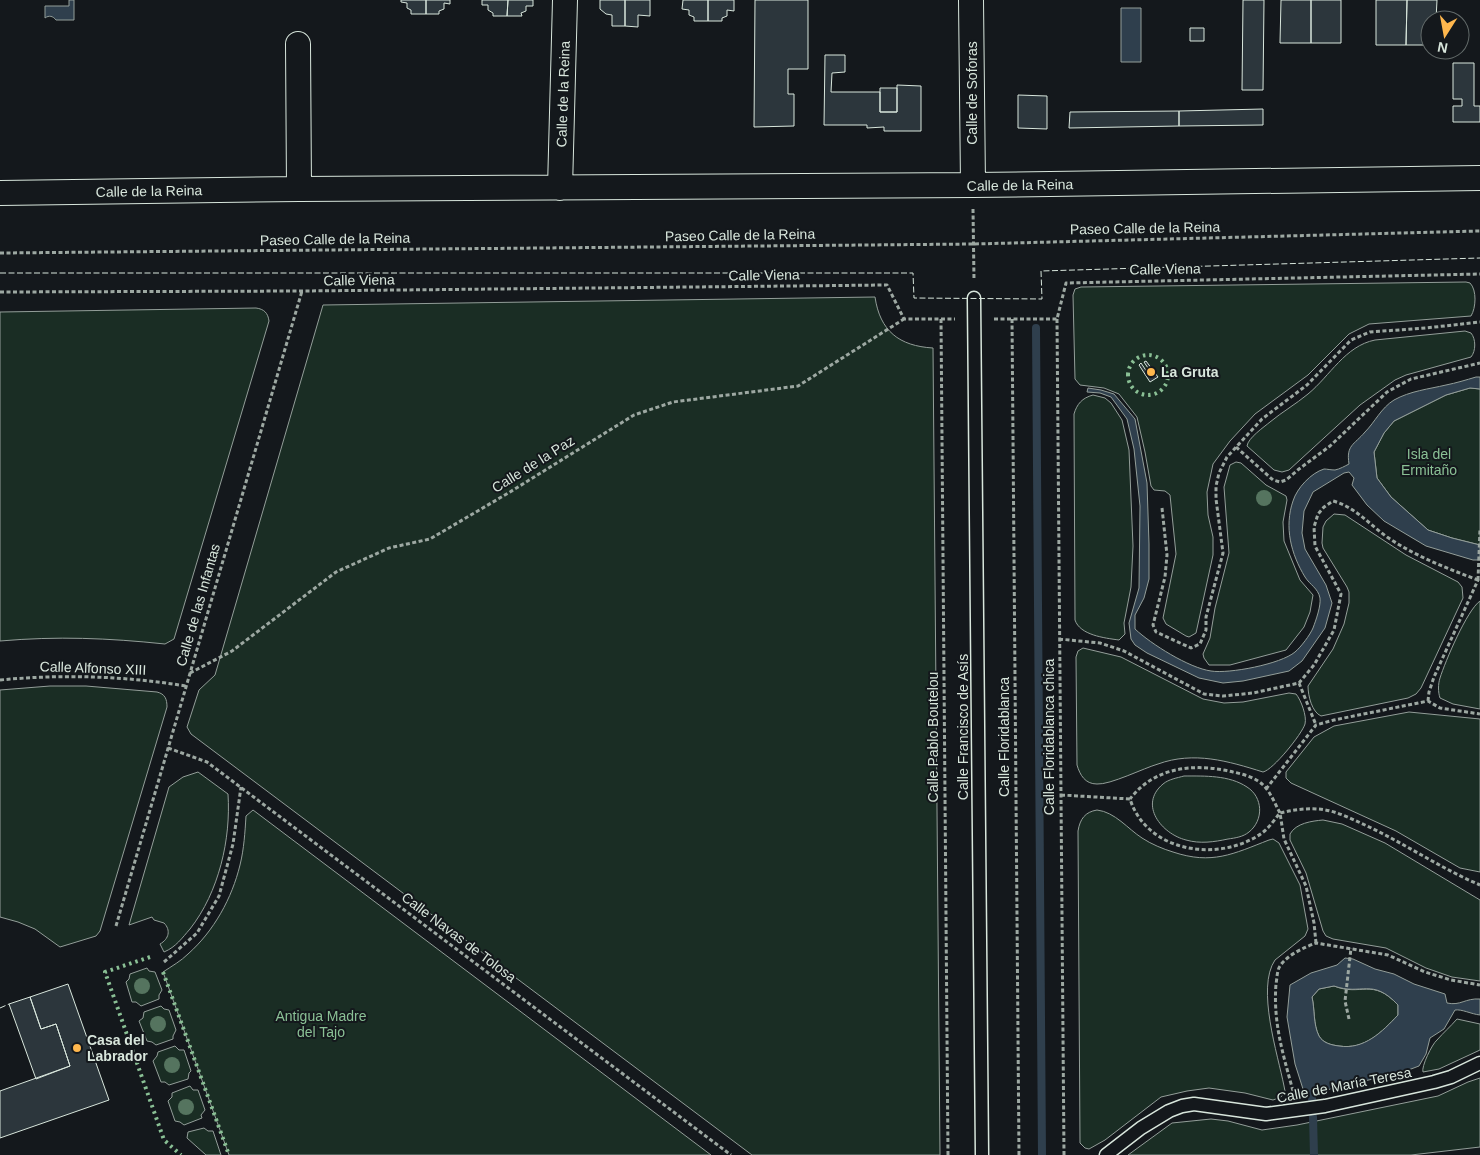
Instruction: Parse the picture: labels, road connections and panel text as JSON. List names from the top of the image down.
{
  "streets": {
    "street": ["Calle de Soforas", "Calle de la Reina"],
    "lane": ["Calle Francisco de Asís", "Calle de María Teresa"],
    "path": [
      "Paseo Calle de la Reina",
      "Calle Viena",
      "Calle de la Paz",
      "Calle de las Infantas",
      "Calle Alfonso XIII",
      "Calle Pablo Boutelou",
      "Calle Floridablanca",
      "Calle Floridablanca chica",
      "Calle Navas de Tolosa"
    ]
  },
  "crossings": [
    ["Calle de Soforas", "Calle de la Reina"],
    ["Calle Viena", "Calle de la Paz"],
    ["Calle Viena", "Calle de las Infantas"],
    ["Calle Viena", "Calle Floridablanca chica"],
    ["Calle de la Paz", "Calle de las Infantas"],
    ["Calle de las Infantas", "Calle Alfonso XIII"],
    ["Calle de las Infantas", "Calle Navas de Tolosa"]
  ],
  "parks": ["Isla del Ermitaño", "Antigua Madre del Tajo"],
  "places": ["La Gruta", "Casa del Labrador"],
  "north": "bottom"
}
